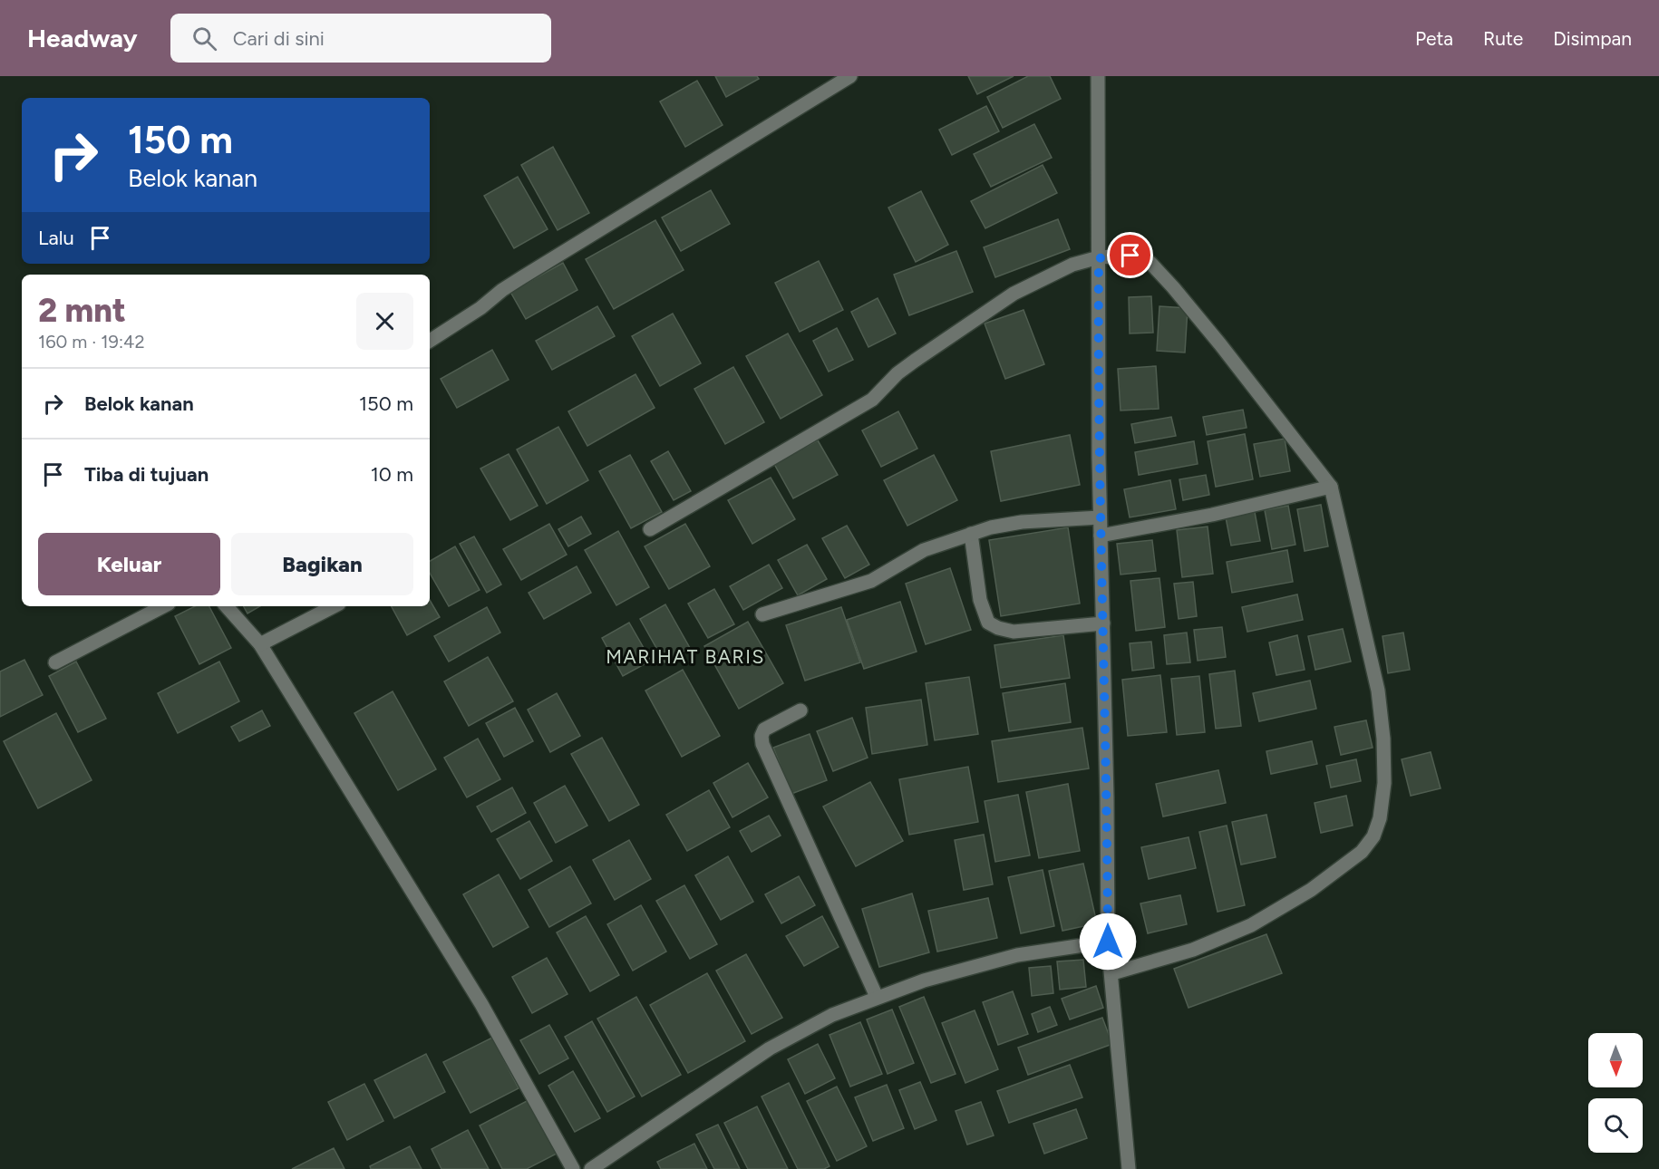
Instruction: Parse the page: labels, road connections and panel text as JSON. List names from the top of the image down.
{
  "districts": ["MARIHAT BARIS"],
  "north": "bottom",
  "page": {
    "header": "Headway",
    "search": "Cari di sini",
    "nav": ["Peta", "Rute", "Disimpan"],
    "turn": ["150 m", "Belok kanan"],
    "then": "Lalu",
    "heading": ["2 mnt", "160 m · 19:42"],
    "list": [
      {
        "name": "Belok kanan",
        "value": "150 m"
      },
      {
        "name": "Tiba di tujuan",
        "value": "10 m"
      }
    ],
    "buttons": ["Keluar", "Bagikan"]
  }
}
